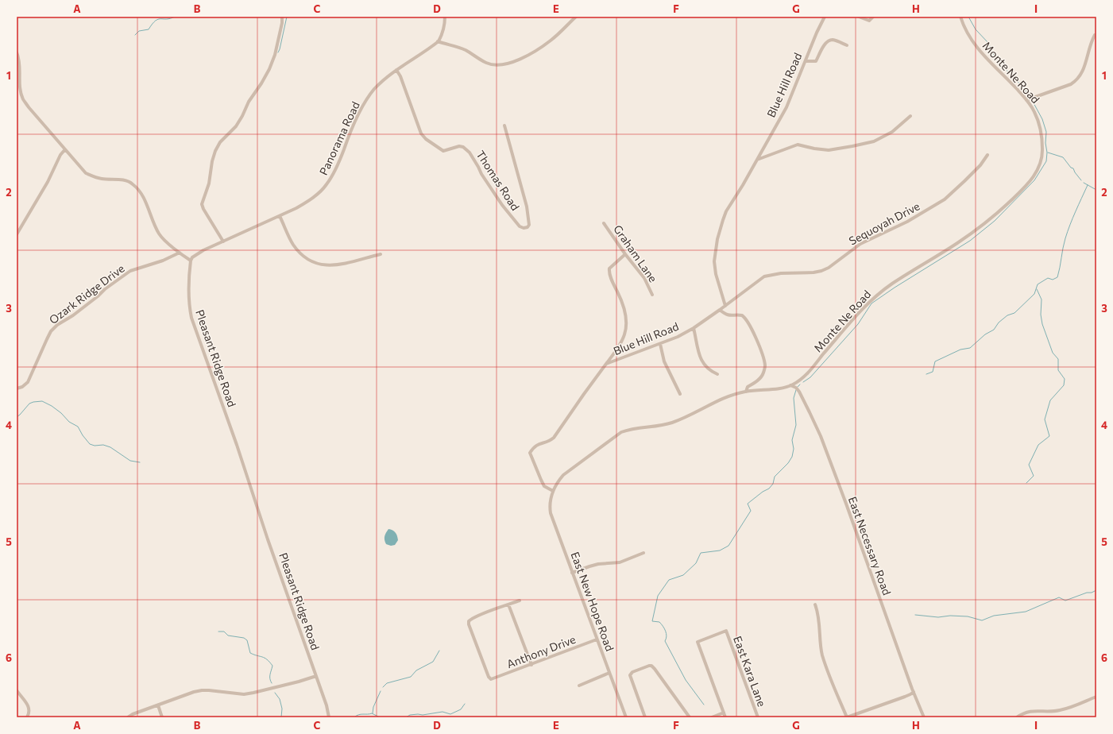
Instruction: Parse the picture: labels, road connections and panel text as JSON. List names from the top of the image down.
{
  "streets": {
    "street": [
      "Monte Ne Road",
      "Blue Hill Road",
      "Panorama Road",
      "Thomas Road",
      "Sequoyah Drive",
      "Graham Lane",
      "Ozark Ridge Drive",
      "Pleasant Ridge Road",
      "East Necessary Road",
      "East New Hope Road",
      "Anthony Drive",
      "East Kara Lane"
    ]
  },
  "crossings": [
    ["Monte Ne Road", "Blue Hill Road"],
    ["Monte Ne Road", "East Necessary Road"],
    ["Monte Ne Road", "East New Hope Road"],
    ["Blue Hill Road", "Sequoyah Drive"],
    ["Blue Hill Road", "East New Hope Road"],
    ["Panorama Road", "Thomas Road"],
    ["Panorama Road", "Pleasant Ridge Road"],
    ["East New Hope Road", "Anthony Drive"]
  ],
  "grid": {
    "columns": [
      "A",
      "B",
      "C",
      "D",
      "E",
      "F",
      "G",
      "H",
      "I"
    ],
    "rows": [
      "1",
      "2",
      "3",
      "4",
      "5",
      "6"
    ]
  }
}
